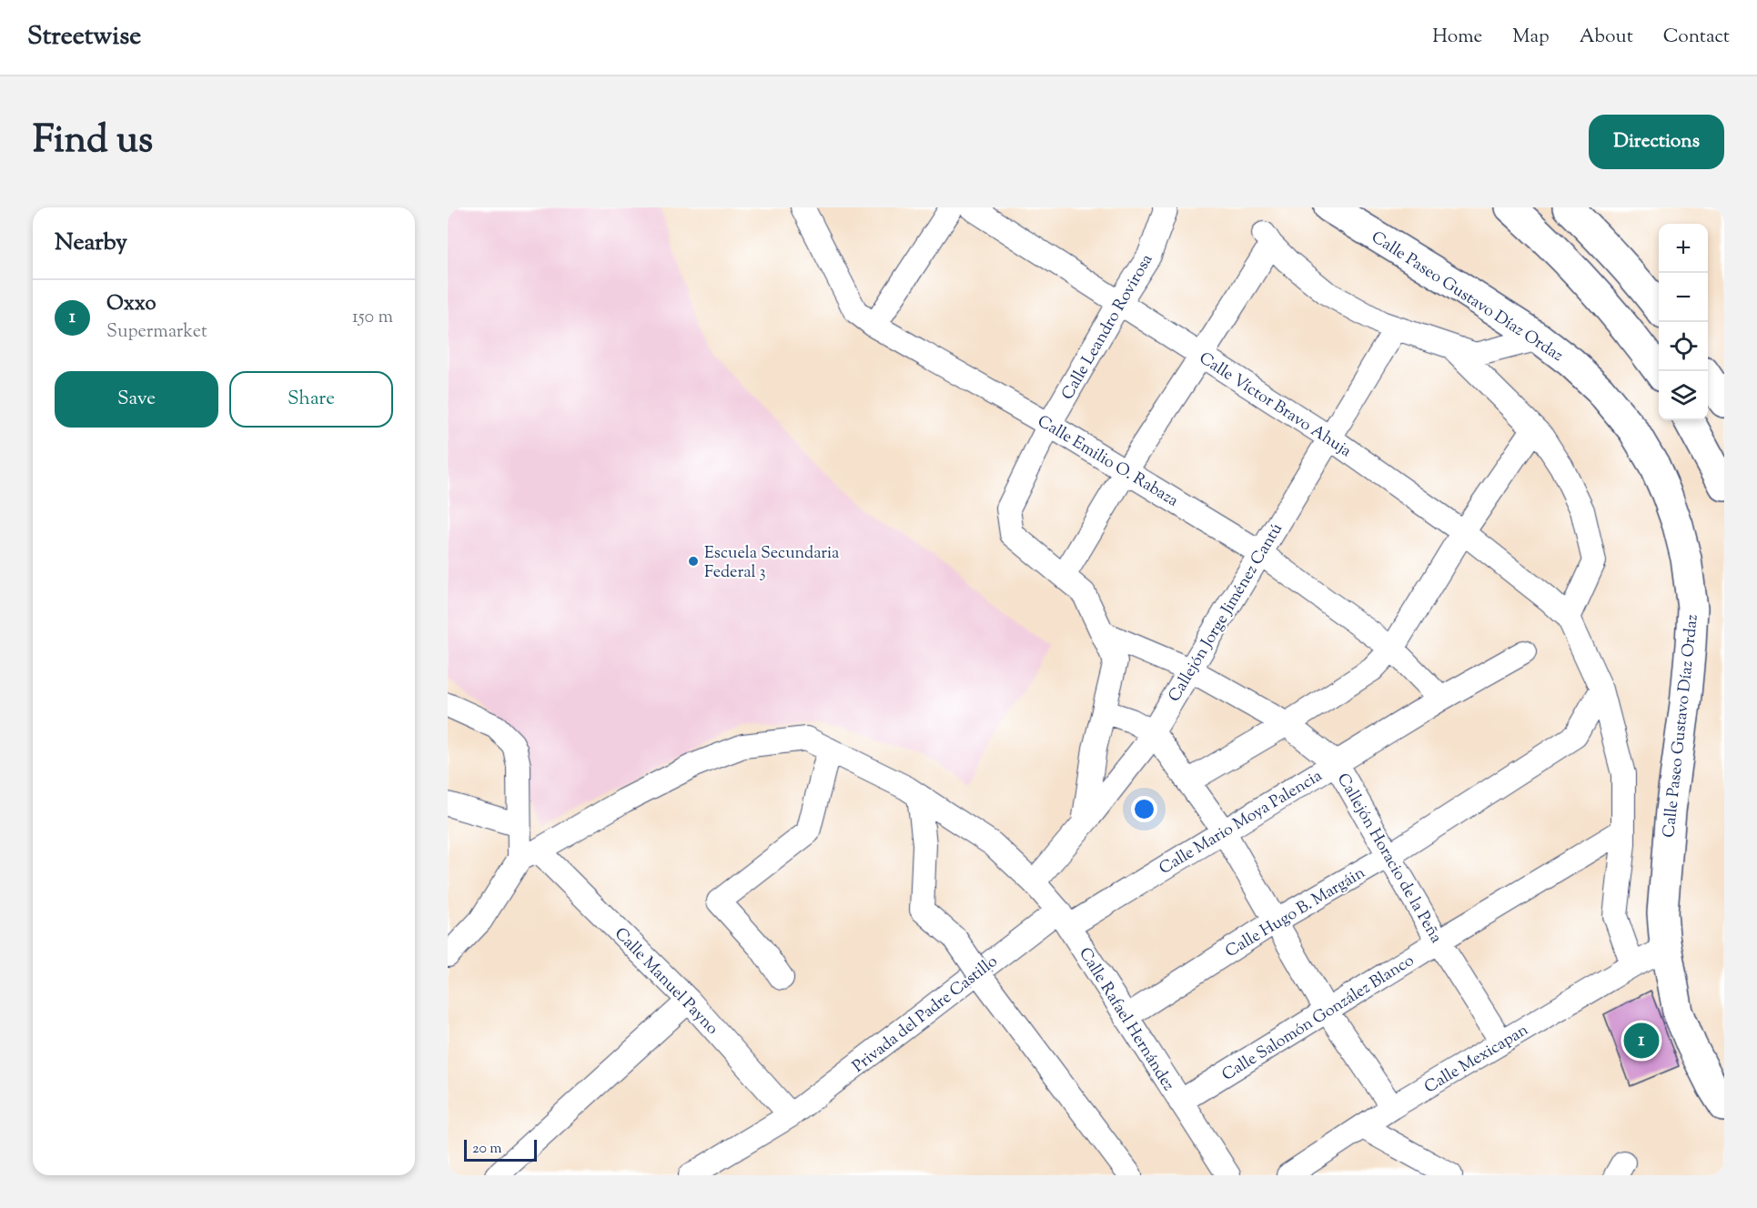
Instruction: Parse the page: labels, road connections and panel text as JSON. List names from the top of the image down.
{
  "streets": {
    "main road": ["Calle Paseo Gustavo Díaz Ordaz"],
    "street": [
      "Calle Leandro Rovirosa",
      "Calle Víctor Bravo Ahuja",
      "Calle Emilio O. Rabaza",
      "Callejón Jorge Jiménez Cantú",
      "Calle Mario Moya Palencia",
      "Callejón Horacio de la Peña",
      "Calle Hugo B. Margáin",
      "Calle Manuel Payno",
      "Privada del Padre Castillo",
      "Calle Salomón González Blanco",
      "Calle Rafael Hernández",
      "Calle Mexicapan"
    ]
  },
  "crossings": [
    ["Calle Paseo Gustavo Díaz Ordaz", "Calle Mexicapan"],
    ["Calle Leandro Rovirosa", "Calle Víctor Bravo Ahuja"],
    ["Calle Leandro Rovirosa", "Calle Emilio O. Rabaza"],
    ["Calle Víctor Bravo Ahuja", "Callejón Jorge Jiménez Cantú"],
    ["Calle Emilio O. Rabaza", "Callejón Jorge Jiménez Cantú"],
    ["Calle Emilio O. Rabaza", "Calle Mario Moya Palencia"],
    ["Callejón Jorge Jiménez Cantú", "Callejón Horacio de la Peña"],
    ["Callejón Jorge Jiménez Cantú", "Calle Rafael Hernández"],
    ["Calle Mario Moya Palencia", "Callejón Horacio de la Peña"],
    ["Calle Mario Moya Palencia", "Privada del Padre Castillo"],
    ["Calle Mario Moya Palencia", "Calle Rafael Hernández"],
    ["Callejón Horacio de la Peña", "Calle Hugo B. Margáin"],
    ["Callejón Horacio de la Peña", "Calle Salomón González Blanco"],
    ["Callejón Horacio de la Peña", "Calle Mexicapan"],
    ["Calle Hugo B. Margáin", "Calle Rafael Hernández"],
    ["Calle Manuel Payno", "Privada del Padre Castillo"],
    ["Calle Manuel Payno", "Calle Rafael Hernández"],
    ["Privada del Padre Castillo", "Calle Rafael Hernández"],
    ["Calle Salomón González Blanco", "Calle Rafael Hernández"]
  ],
  "places": ["Escuela Secundaria Federal 3"],
  "scale_bar": "20 m",
  "page": {
    "header": "Streetwise",
    "nav": [
      "Home",
      "Map",
      "About",
      "Contact"
    ],
    "title": "Find us",
    "buttons": [
      "Directions",
      ["Save", "Share"]
    ],
    "heading": "Nearby",
    "map_buttons": ["+", "−"],
    "list": [
      {
        "mark": "1",
        "name": "Oxxo",
        "note": "Supermarket",
        "value": "150 m"
      }
    ],
    "pins": "1",
    "scale": "20 m"
  }
}
